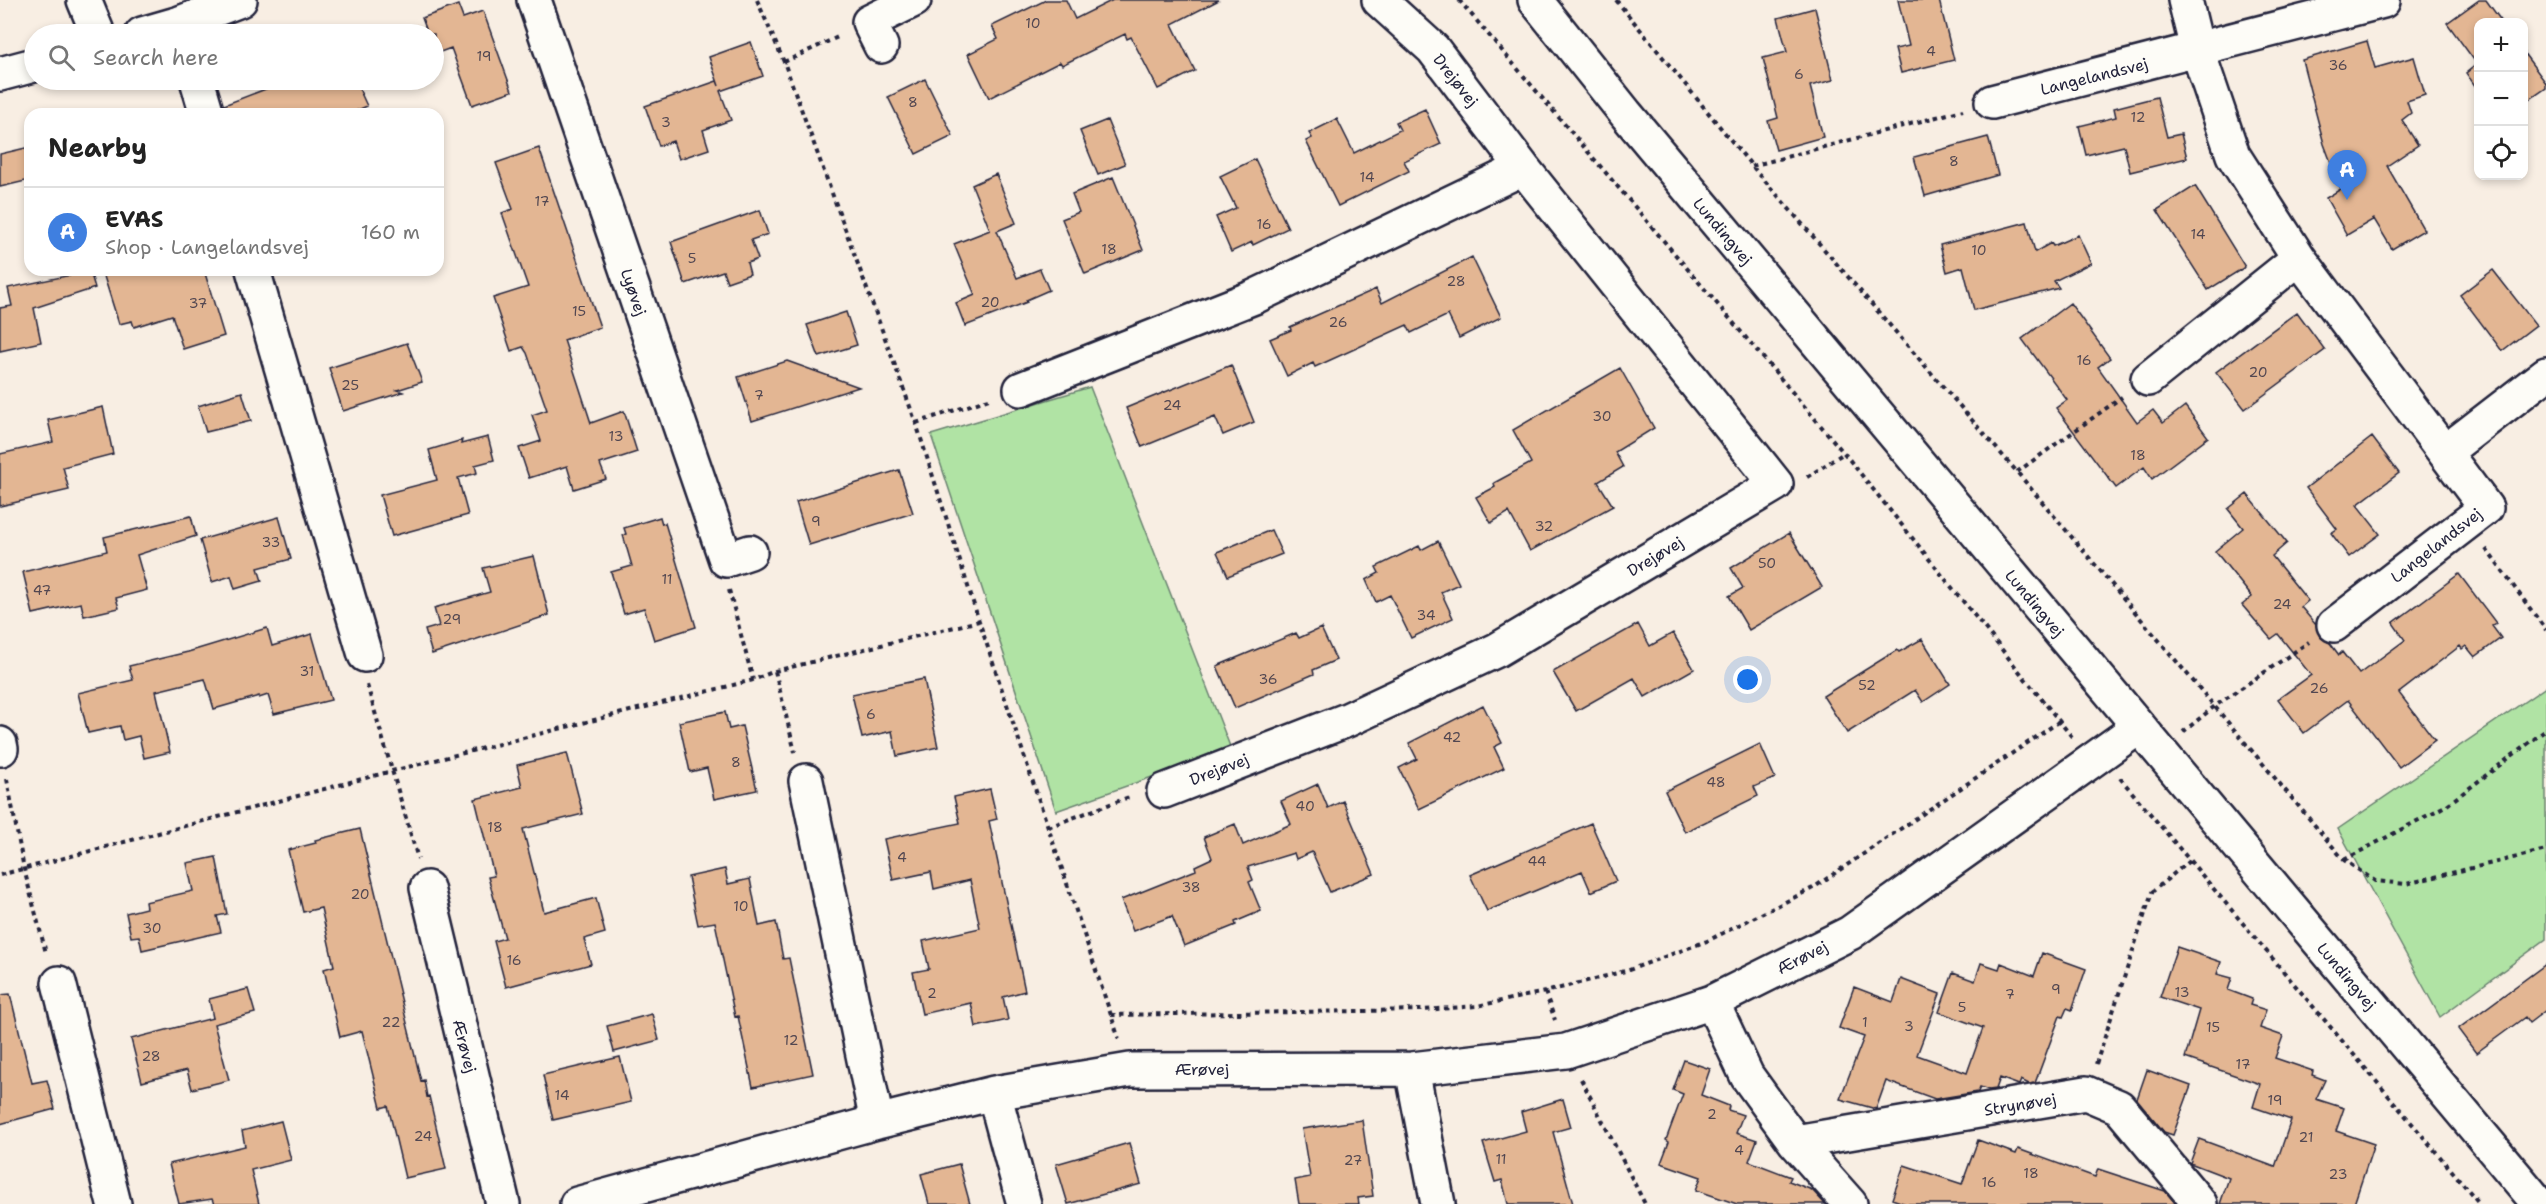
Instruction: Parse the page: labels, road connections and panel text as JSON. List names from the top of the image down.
{
  "streets": {
    "street": [
      "Langelandsvej",
      "Drejøvej",
      "Lundingvej",
      "Lyøvej",
      "Ærøvej",
      "Strynøvej"
    ]
  },
  "crossings": [
    ["Lundingvej", "Ærøvej"]
  ],
  "house_numbers": [
    "10",
    "4",
    "19",
    "36",
    "6",
    "8",
    "12",
    "3",
    "8",
    "14",
    "17",
    "16",
    "14",
    "18",
    "10",
    "5",
    "28",
    "20",
    "37",
    "15",
    "26",
    "16",
    "20",
    "25",
    "7",
    "24",
    "30",
    "13",
    "18",
    "9",
    "32",
    "33",
    "50",
    "11",
    "47",
    "24",
    "34",
    "29",
    "31",
    "36",
    "52",
    "26",
    "6",
    "42",
    "8",
    "48",
    "40",
    "18",
    "4",
    "44",
    "38",
    "20",
    "10",
    "30",
    "16",
    "9",
    "13",
    "2",
    "7",
    "5",
    "22",
    "1",
    "3",
    "15",
    "12",
    "28",
    "17",
    "14",
    "19",
    "2",
    "24",
    "21",
    "4",
    "11",
    "27",
    "18",
    "23",
    "16"
  ],
  "page": {
    "map_buttons": ["+", "−"],
    "search": "Search here",
    "heading": "Nearby",
    "pins": "A",
    "list": [
      {
        "mark": "A",
        "name": "EVAS",
        "note": "Shop · Langelandsvej",
        "value": "160 m"
      }
    ]
  }
}
